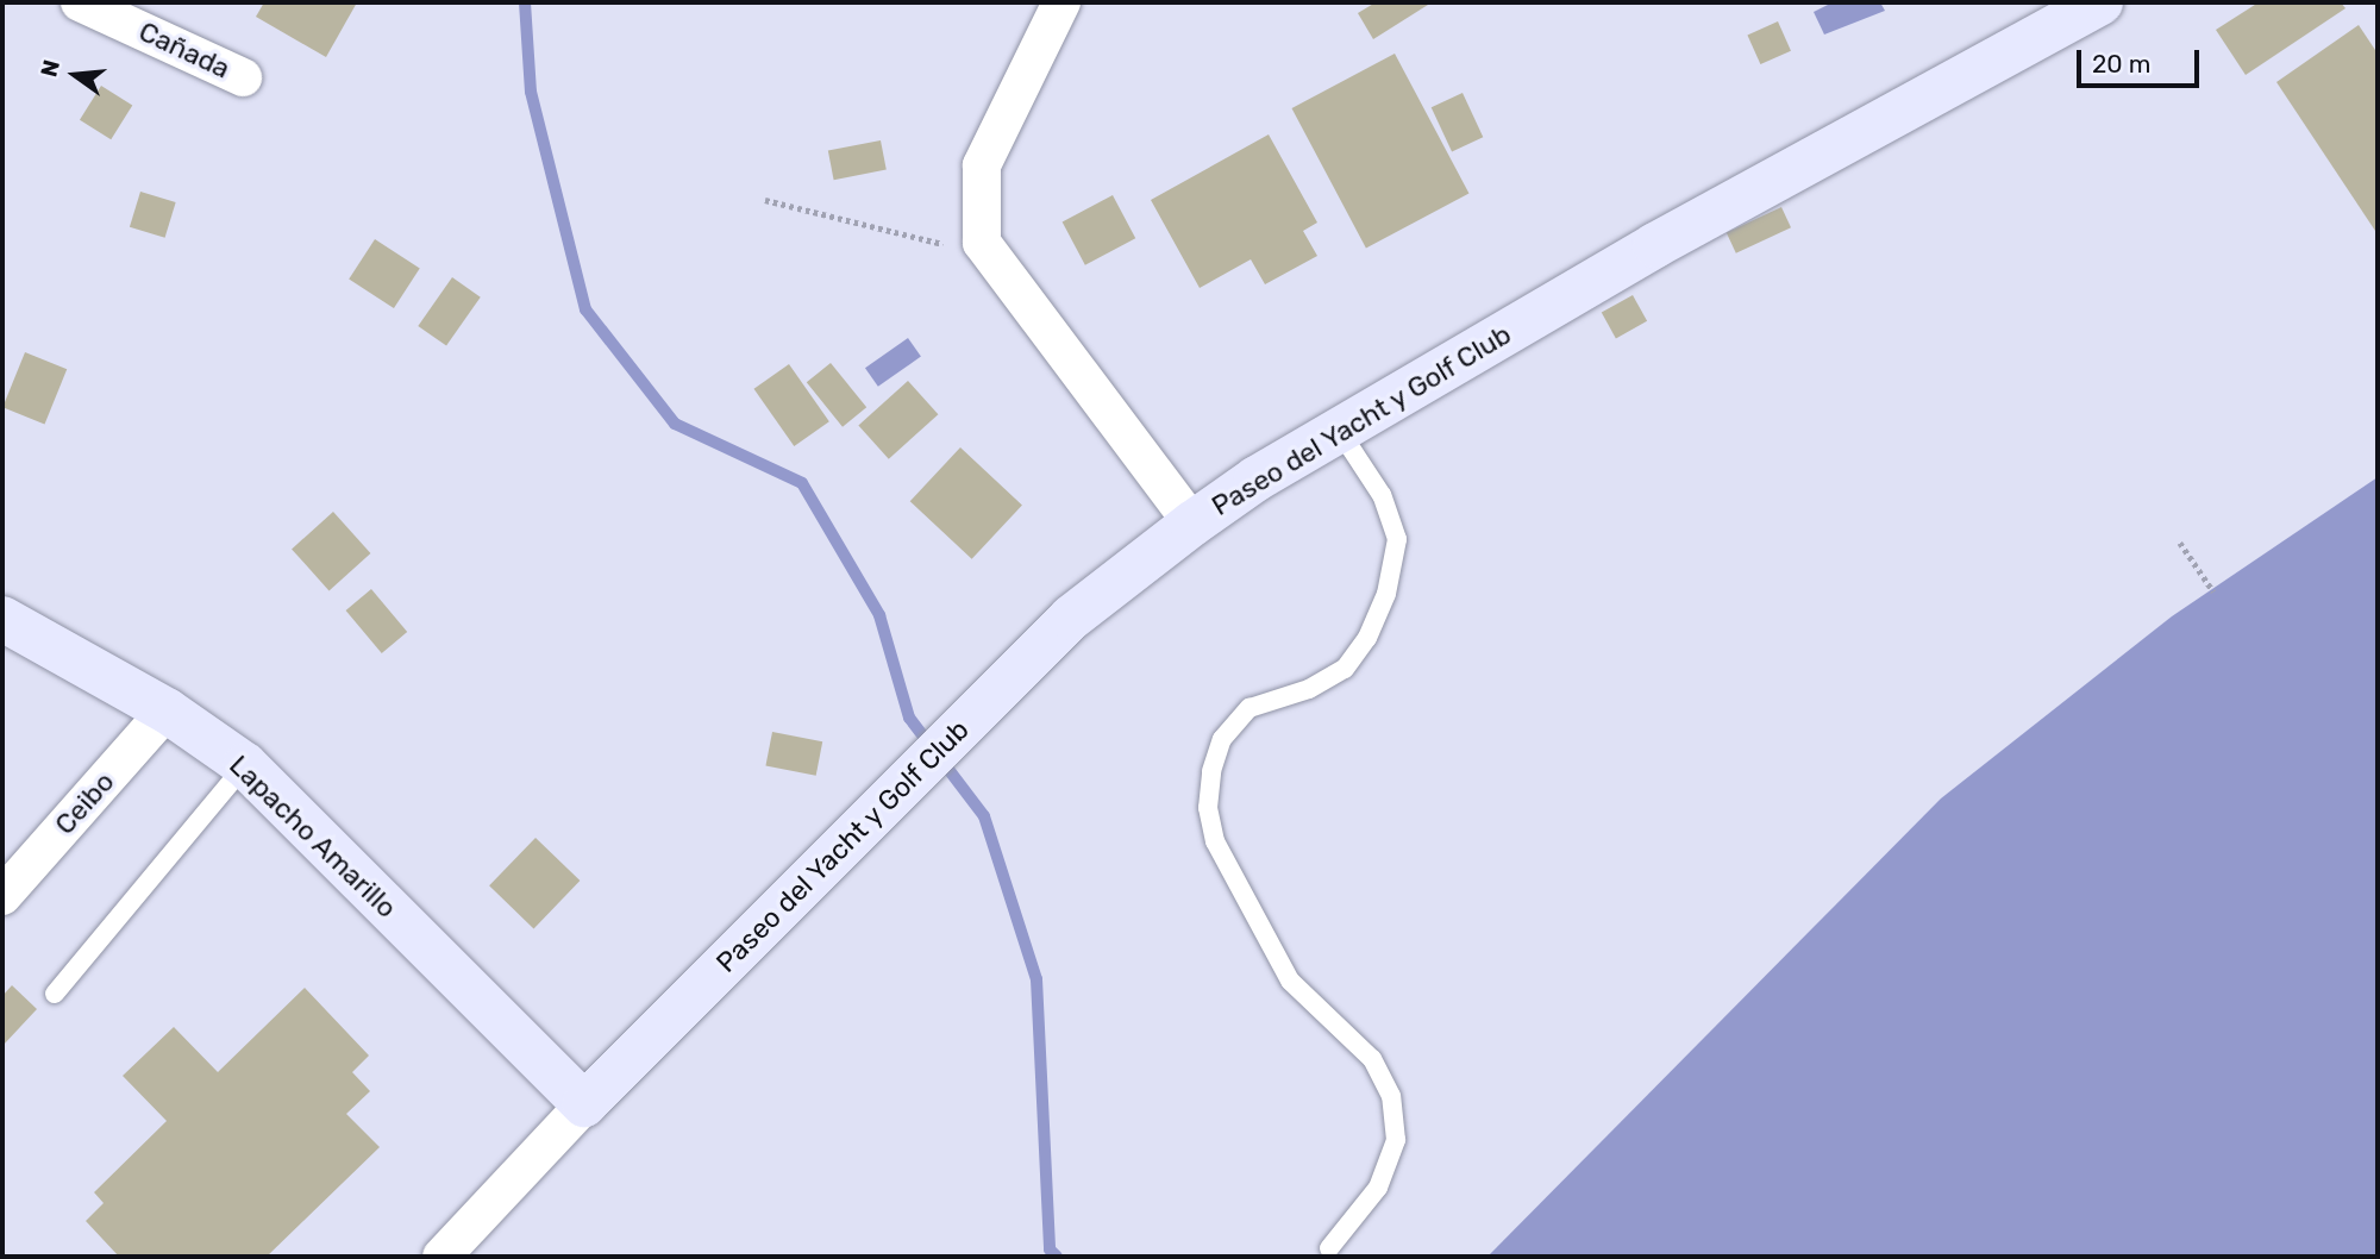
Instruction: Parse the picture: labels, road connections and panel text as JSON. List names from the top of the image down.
{
  "streets": {
    "main road": ["Paseo del Yacht y Golf Club", "Lapacho Amarillo"],
    "street": ["Cañada", "Ceibo"]
  },
  "crossings": [
    ["Paseo del Yacht y Golf Club", "Lapacho Amarillo"],
    ["Ceibo", "Lapacho Amarillo"]
  ],
  "scale_bar": "20 m",
  "north": "left"
}
